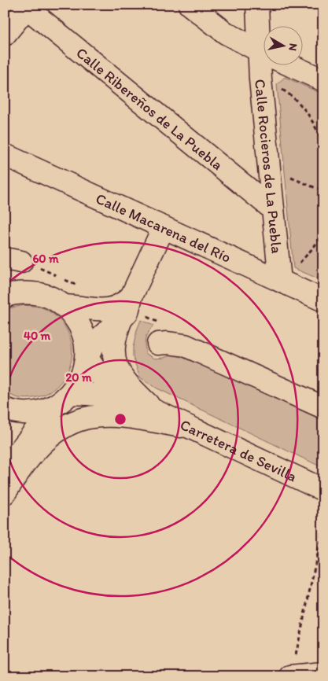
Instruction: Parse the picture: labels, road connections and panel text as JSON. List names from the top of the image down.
{
  "streets": {
    "street": [
      "Calle Ribereños de La Puebla",
      "Calle Rocieros de La Puebla",
      "Calle Macarena del Río",
      "Carretera de Sevilla"
    ]
  },
  "crossings": [
    ["Calle Ribereños de La Puebla", "Calle Rocieros de La Puebla"],
    ["Calle Rocieros de La Puebla", "Calle Macarena del Río"]
  ],
  "north": "right",
  "rings": ["60 m", "40 m", "20 m"]
}
